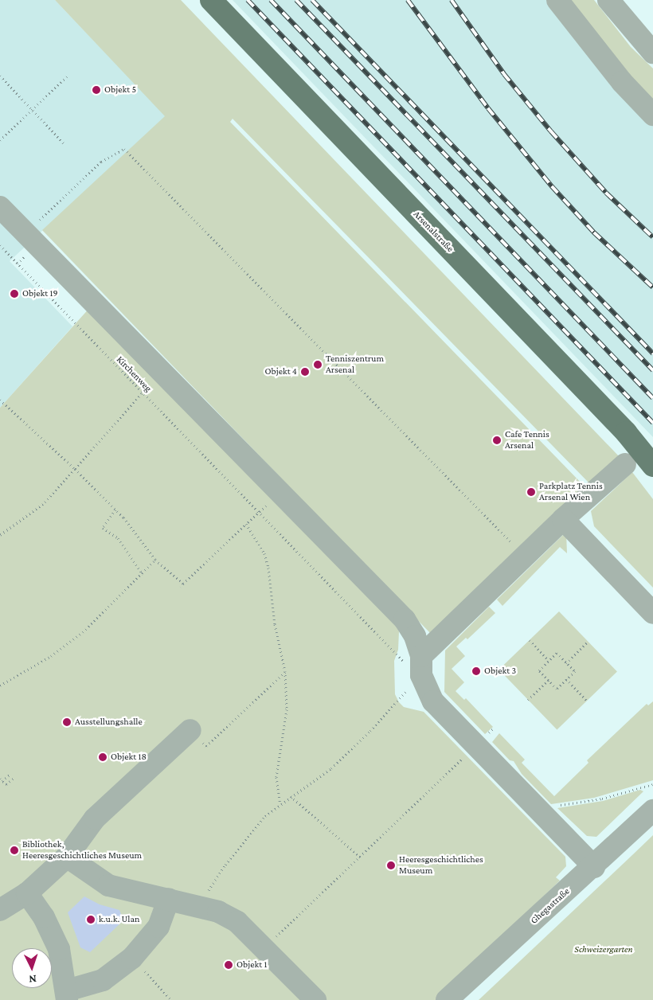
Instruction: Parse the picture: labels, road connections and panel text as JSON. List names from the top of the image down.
{
  "streets": {
    "main road": ["Arsenalstraße"],
    "street": ["Ghegastraße"],
    "path": ["Kirchenweg"]
  },
  "parks": ["Schweizergarten"],
  "places": [
    "Objekt 5",
    "Objekt 19",
    "Tenniszentrum Arsenal",
    "Objekt 4",
    "Cafe Tennis Arsenal",
    "Parkplatz Tennis Arsenal Wien",
    "Objekt 3",
    "Ausstellungshalle",
    "Objekt 18",
    "Bibliothek, Heeresgeschichtliches Museum",
    "Heeresgeschichtliches Museum",
    "k.u.k. Ulan",
    "Objekt 1"
  ],
  "north": "bottom"
}
